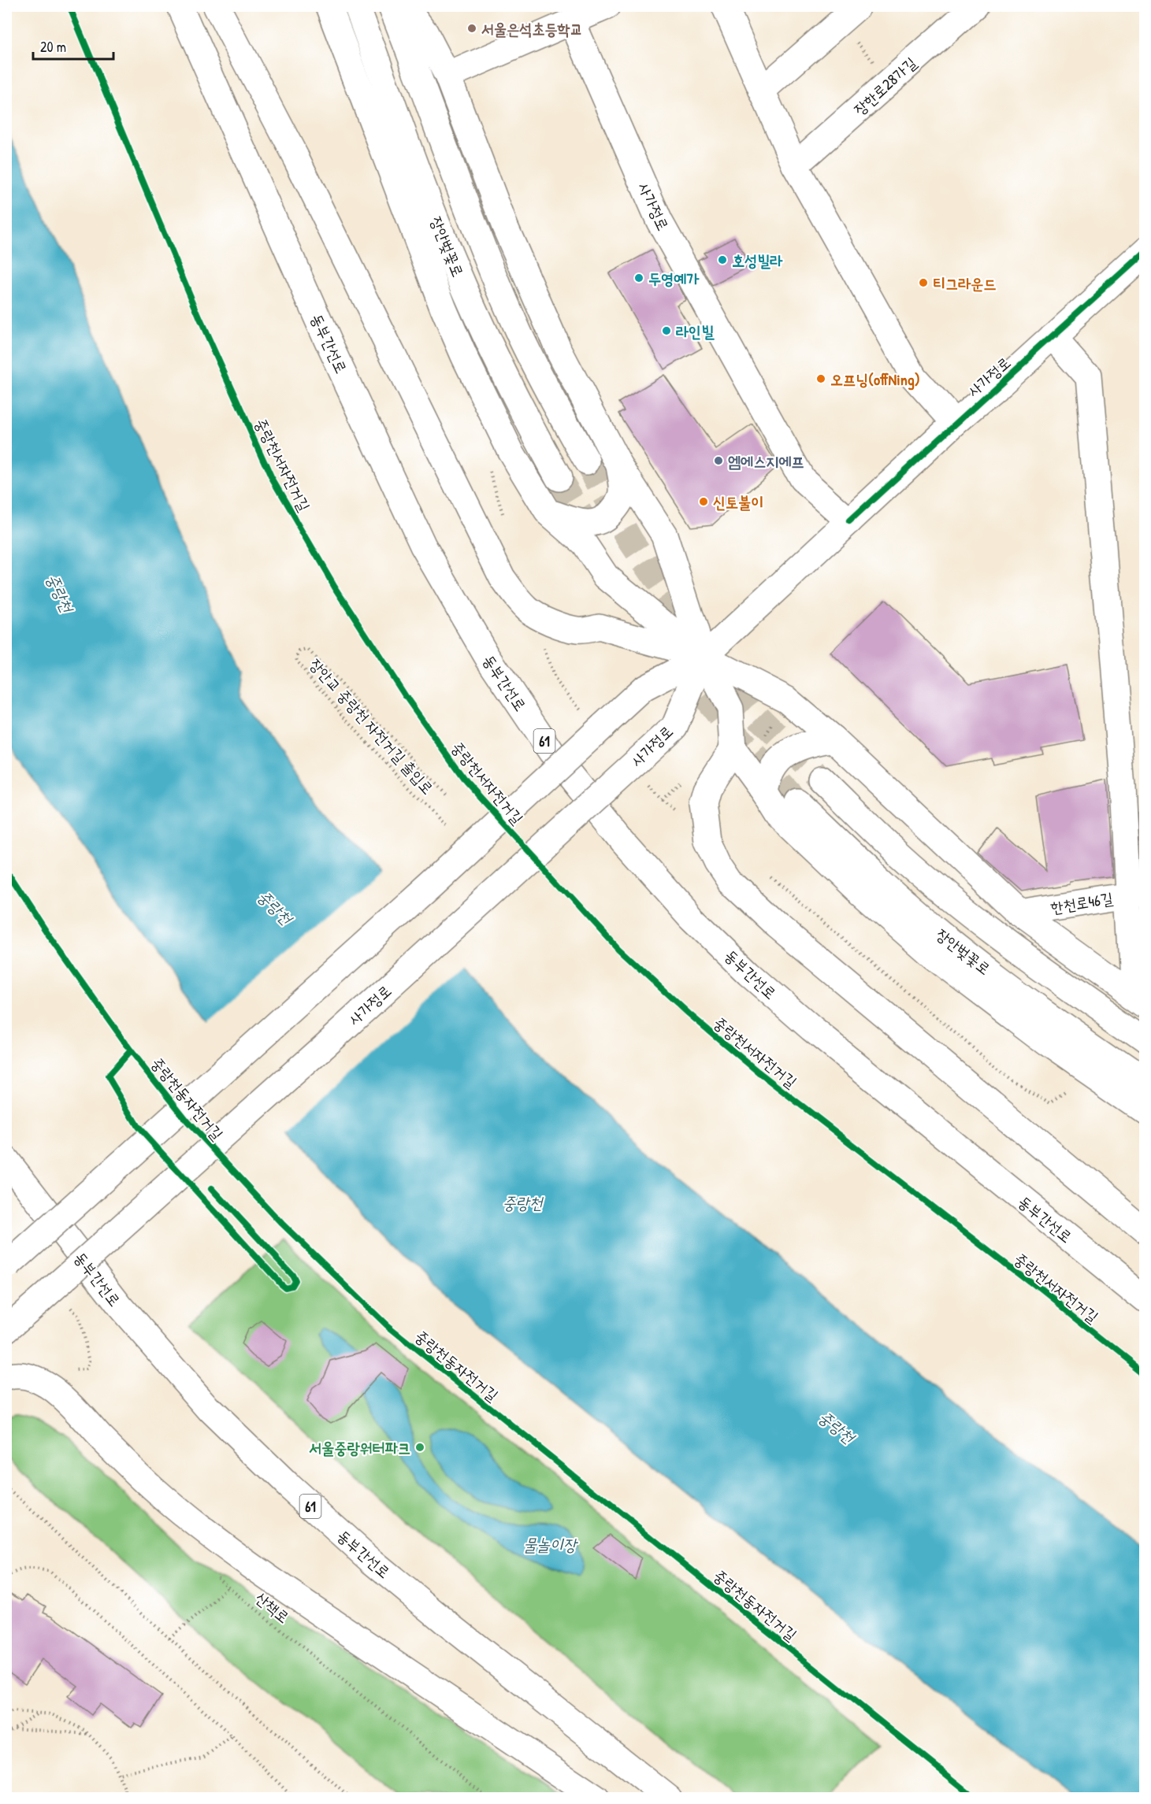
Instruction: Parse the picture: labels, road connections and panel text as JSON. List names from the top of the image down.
{
  "streets": {
    "main road": [
      "장한로28가길",
      "사가정로",
      "장안벚꽃로",
      "동부간선로",
      "61",
      "한천로46길"
    ],
    "path": ["장안교 중랑천 자전거길 출입로", "산책로"],
    "cycle path": ["중랑천서자전거길", "중랑천동자전거길"]
  },
  "water": ["중랑천", "물놀이장"],
  "places": [
    "서울은석초등학교",
    "호성빌라",
    "두영예가",
    "티그라운드",
    "라인빌",
    "오프닝(offNing)",
    "엠에스지에프",
    "신토불이",
    "서울중랑워터파크"
  ],
  "scale_bar": "20 m"
}
